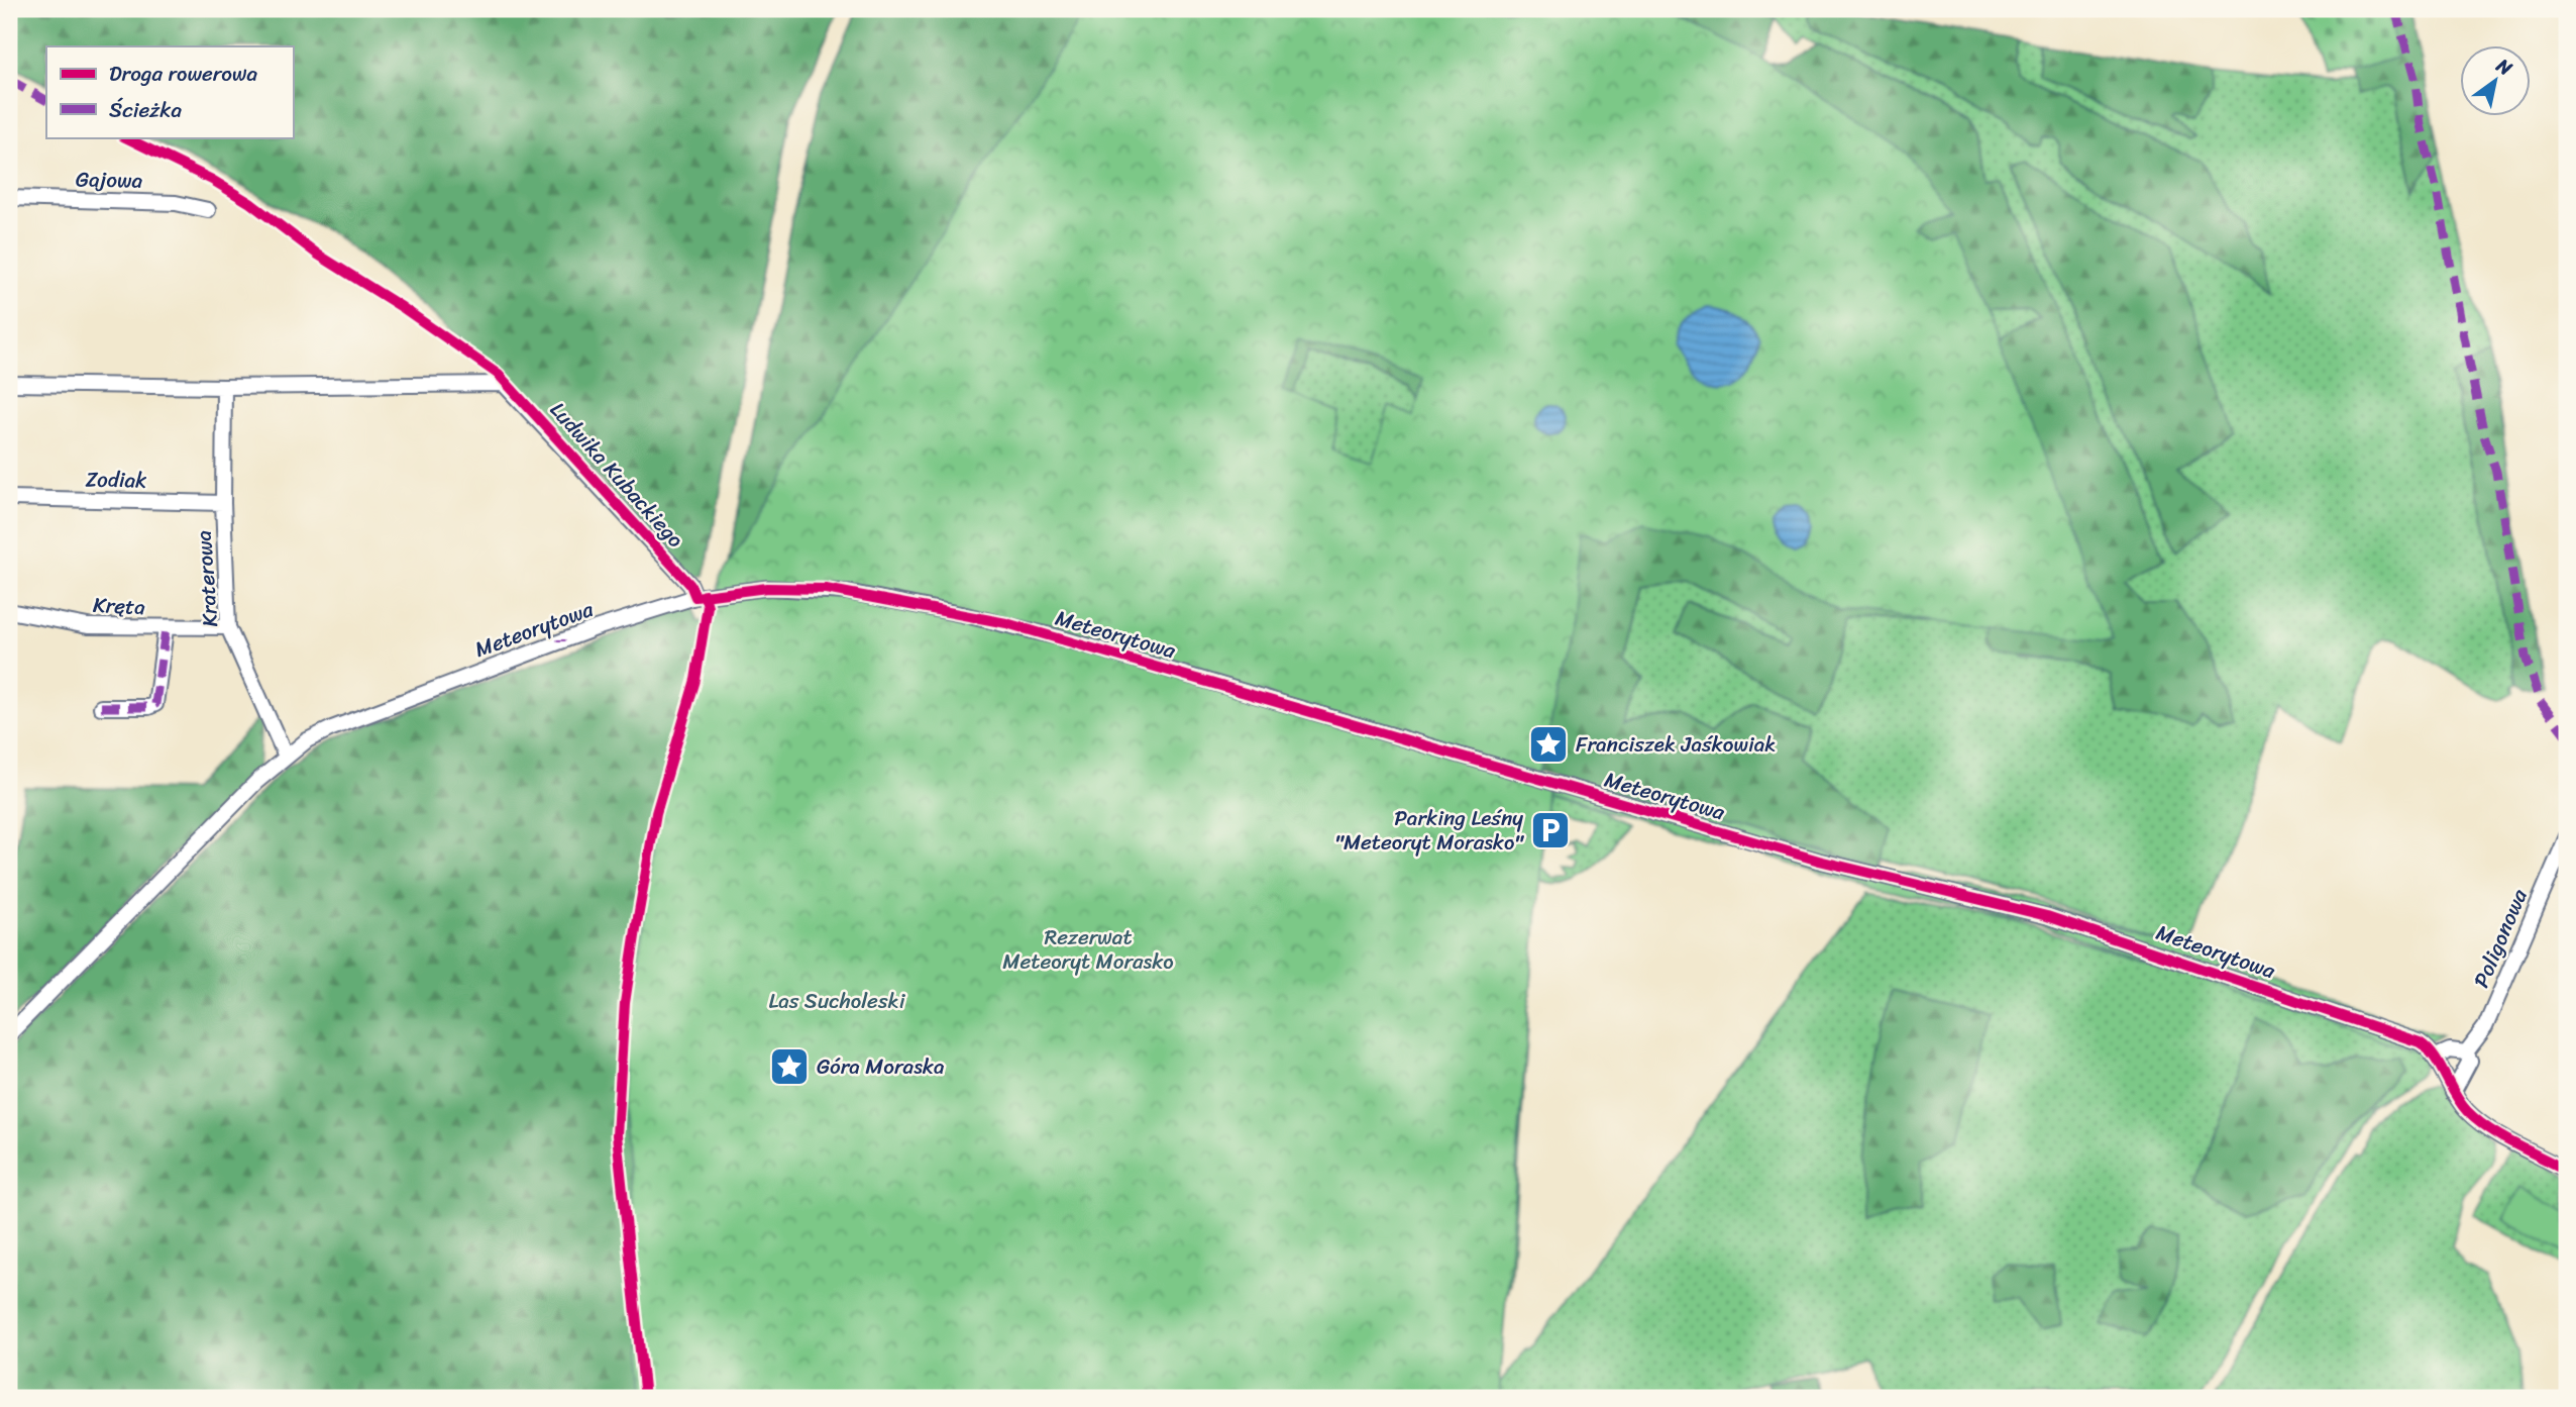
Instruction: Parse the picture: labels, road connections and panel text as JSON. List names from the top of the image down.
{
  "streets": {
    "street": [
      "Gajowa",
      "Ludwika Kubackiego",
      "Zodiak",
      "Kraterowa",
      "Kręta",
      "Meteorytowa",
      "Poligonowa"
    ]
  },
  "crossings": [
    ["Ludwika Kubackiego", "Kraterowa"],
    ["Ludwika Kubackiego", "Meteorytowa"],
    ["Zodiak", "Kraterowa"],
    ["Kraterowa", "Kręta"],
    ["Kraterowa", "Meteorytowa"],
    ["Meteorytowa", "Poligonowa"]
  ],
  "parks": ["Rezerwat Meteoryt Morasko", "Las Sucholeski"],
  "places": {
    "place": ["Franciszek Jaśkowiak", "Góra Moraska"],
    "parking": ["Parking Leśny \"Meteoryt Morasko\""]
  },
  "legend": ["Droga rowerowa", "Ścieżka"],
  "north": "top right"
}
